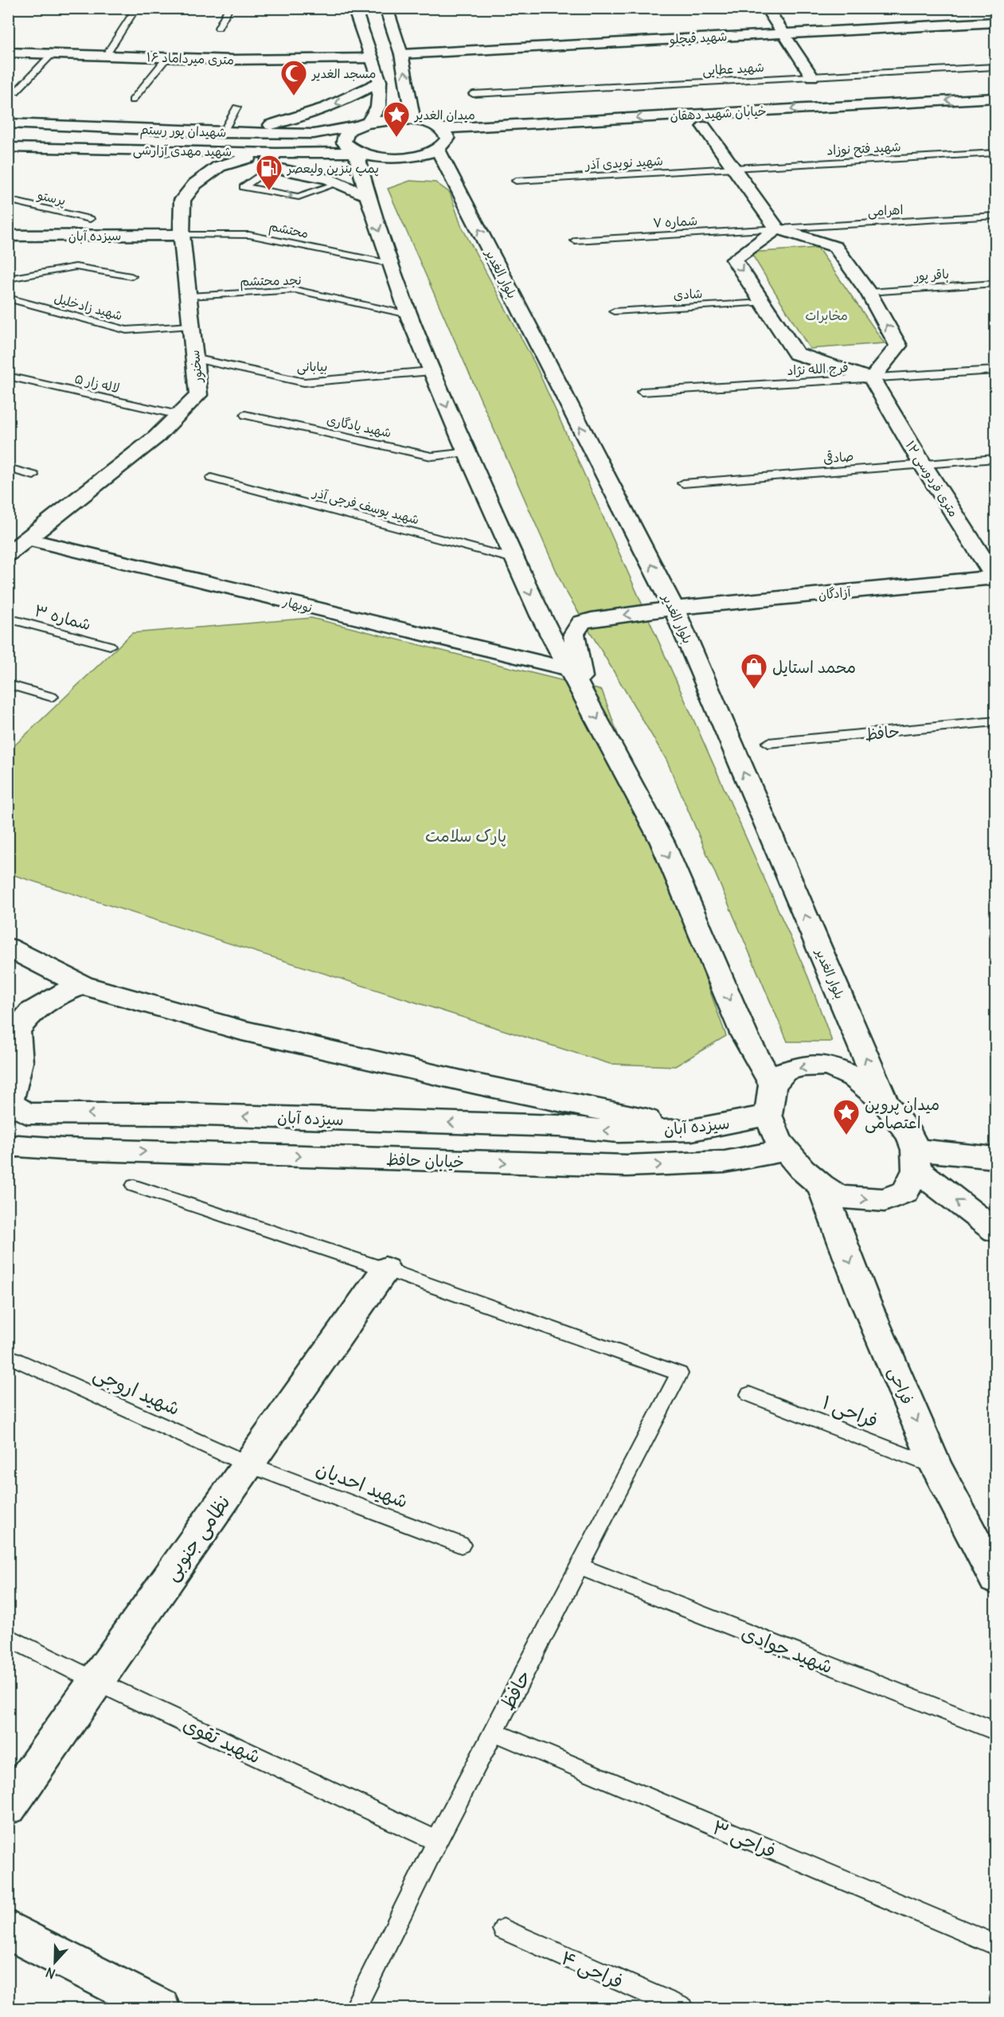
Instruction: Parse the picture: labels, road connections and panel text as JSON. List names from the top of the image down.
{
  "streets": {
    "street": [
      "شهید قیچلو",
      "۱۶ متری میرداماد",
      "خیابان شهید دهقان",
      "شهیدان پور رستم",
      "شهید مهدی آزارشی",
      "سیزده آبان",
      "بلوار الغدیر",
      "سخنور",
      "۱۲ متری فردوسی",
      "آزادگان",
      "نوبهار",
      "خیابان حافظ",
      "فراحی",
      "نظامی جنوبی"
    ],
    "lane": [
      "شهید عطایی",
      "شهید فتح نوزاد",
      "شهید نویدی آذر",
      "پرستو",
      "اهرامی",
      "شماره ۷",
      "محتشم",
      "باقر پور",
      "نجد محتشم",
      "شادی",
      "شهید زادخلیل",
      "بیابانی",
      "فرج الله نژاد",
      "لاله زار ۵",
      "شهید یادگاری",
      "صادقی",
      "شهید یوسف فرجی آذر",
      "شماره ۳",
      "حافظ",
      "شهید اروجی",
      "فراحی ۱",
      "شهید احدیان",
      "شهید جوادی",
      "شهید تقوی",
      "فراحی ۳",
      "فراحی ۴"
    ]
  },
  "crossings": [
    ["شهید فتح نوزاد", "شهید نویدی آذر"],
    ["شهید مهدی آزارشی", "سخنور"],
    ["اهرامی", "شماره ۷"],
    ["محتشم", "سیزده آبان"],
    ["محتشم", "سخنور"],
    ["سیزده آبان", "بلوار الغدیر"],
    ["سیزده آبان", "سخنور"],
    ["سیزده آبان", "خیابان حافظ"],
    ["سیزده آبان", "فراحی"],
    ["بلوار الغدیر", "آزادگان"],
    ["بلوار الغدیر", "خیابان حافظ"],
    ["بلوار الغدیر", "فراحی"],
    ["نجد محتشم", "سخنور"],
    ["شهید زادخلیل", "سخنور"],
    ["سخنور", "بیابانی"],
    ["سخنور", "لاله زار ۵"],
    ["سخنور", "نوبهار"],
    ["فرج الله نژاد", "۱۲ متری فردوسی"],
    ["صادقی", "۱۲ متری فردوسی"],
    ["۱۲ متری فردوسی", "آزادگان"],
    ["حافظ", "نظامی جنوبی"],
    ["حافظ", "شهید جوادی"],
    ["حافظ", "شهید تقوی"],
    ["حافظ", "فراحی ۳"],
    ["خیابان حافظ", "فراحی"],
    ["فراحی", "فراحی ۱"],
    ["شهید اروجی", "شهید احدیان"],
    ["شهید اروجی", "نظامی جنوبی"],
    ["شهید احدیان", "نظامی جنوبی"],
    ["نظامی جنوبی", "شهید تقوی"]
  ],
  "one_way": ["فراحی"],
  "parks": ["مخابرات", "پارک سلامت"],
  "places": {
    "mosque": ["مسجد الغدیر"],
    "place": ["میدان الغدیر", "میدان پروین اعتصامی"],
    "fuel station": ["پمپ بنزین ولیعصر"],
    "shop": ["محمد استایل"]
  },
  "north": "bottom"
}
